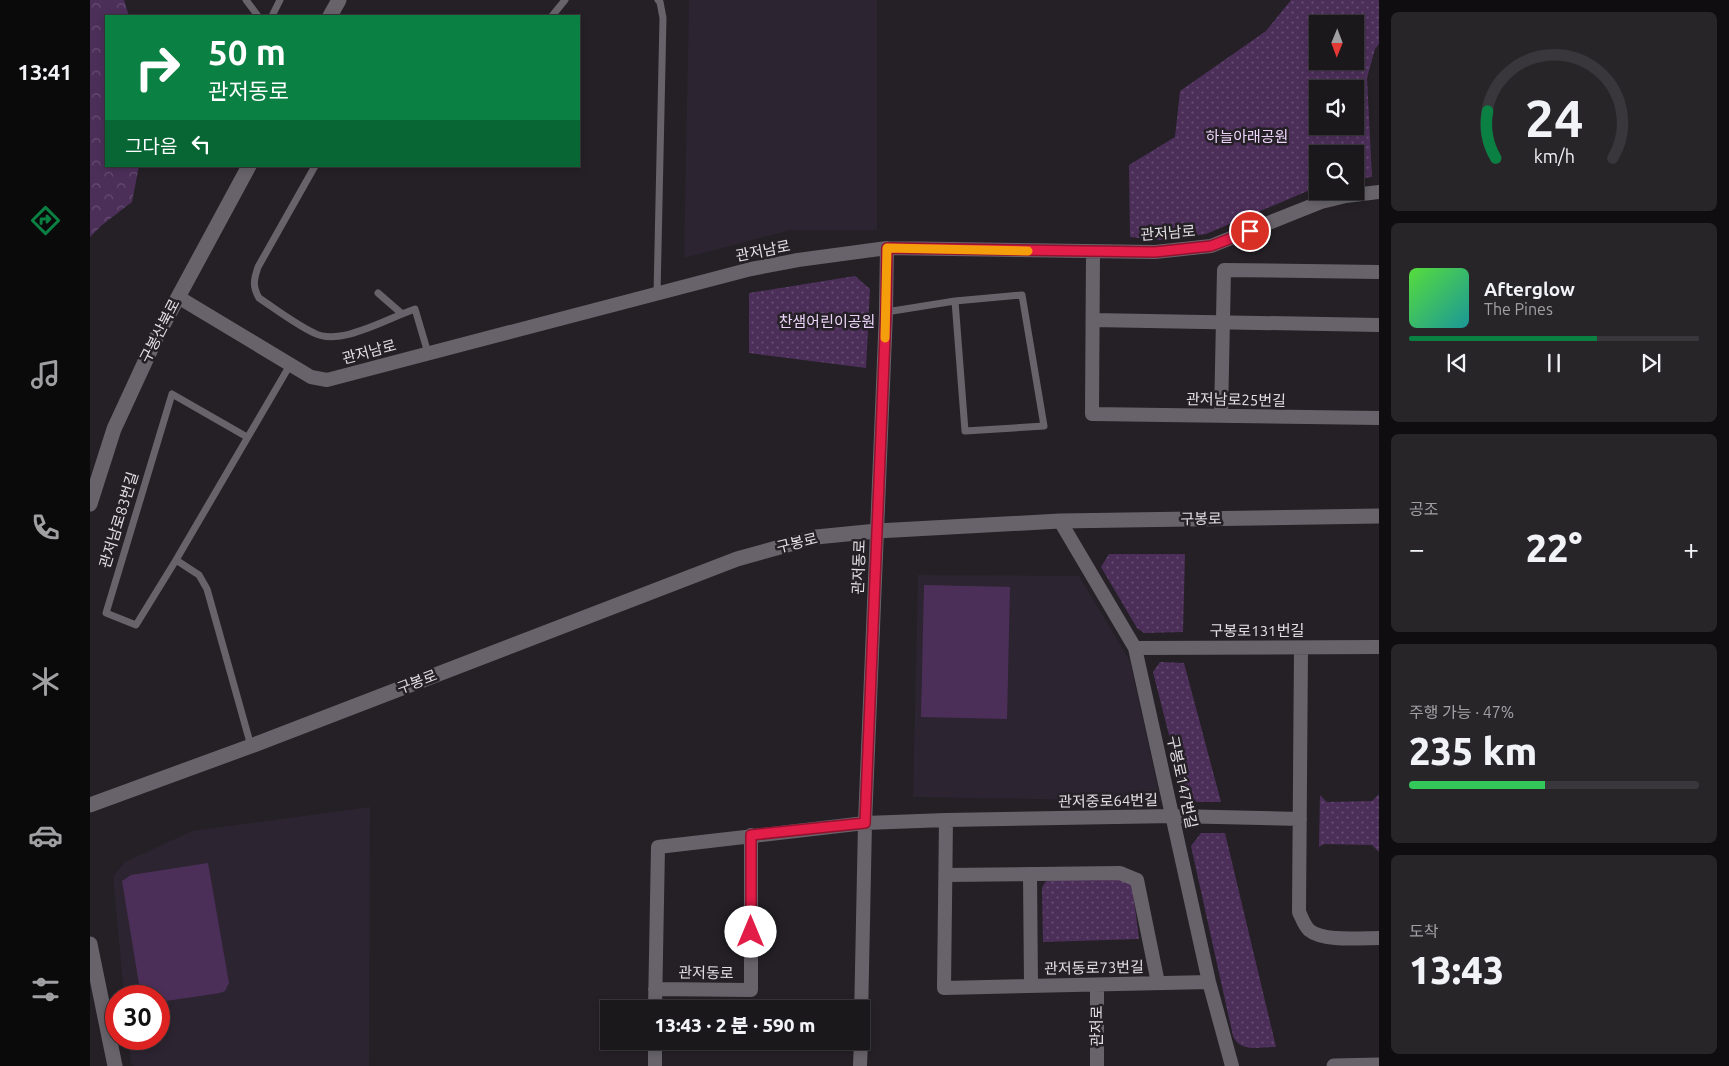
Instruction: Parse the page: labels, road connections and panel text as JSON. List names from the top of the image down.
{
  "streets": {
    "main road": ["구봉산북로", "구봉로"],
    "street": [
      "관저남로",
      "관저남로25번길",
      "관저동로",
      "구봉로131번길",
      "구봉로147번길",
      "관저중로64번길",
      "관저동로73번길",
      "관저로"
    ],
    "lane": ["관저남로83번길"]
  },
  "crossings": [
    ["관저남로", "구봉산북로"],
    ["관저남로", "관저남로83번길"],
    ["관저남로", "관저동로"],
    ["구봉로", "관저동로"],
    ["구봉로", "구봉로147번길"],
    ["관저동로", "관저중로64번길"],
    ["구봉로131번길", "구봉로147번길"],
    ["구봉로147번길", "관저중로64번길"],
    ["구봉로147번길", "관저동로73번길"],
    ["관저동로73번길", "관저로"]
  ],
  "parks": ["하늘아래공원", "찬샘어린이공원"],
  "north": "bottom",
  "page": {
    "tabs": "13:41",
    "turn": ["50 m", "관저동로"],
    "then": "그다음",
    "song": ["Afterglow", "The Pines"],
    "tile": [
      "공조",
      ["주행 가능 · 47%", "235 km"],
      ["도착", "13:43"]
    ],
    "heat": ["−", "22°", "+"],
    "limit": "30",
    "trip": "13:43 · 2 분 · 590 m",
    "gauge": ["24", "km/h"]
  }
}
